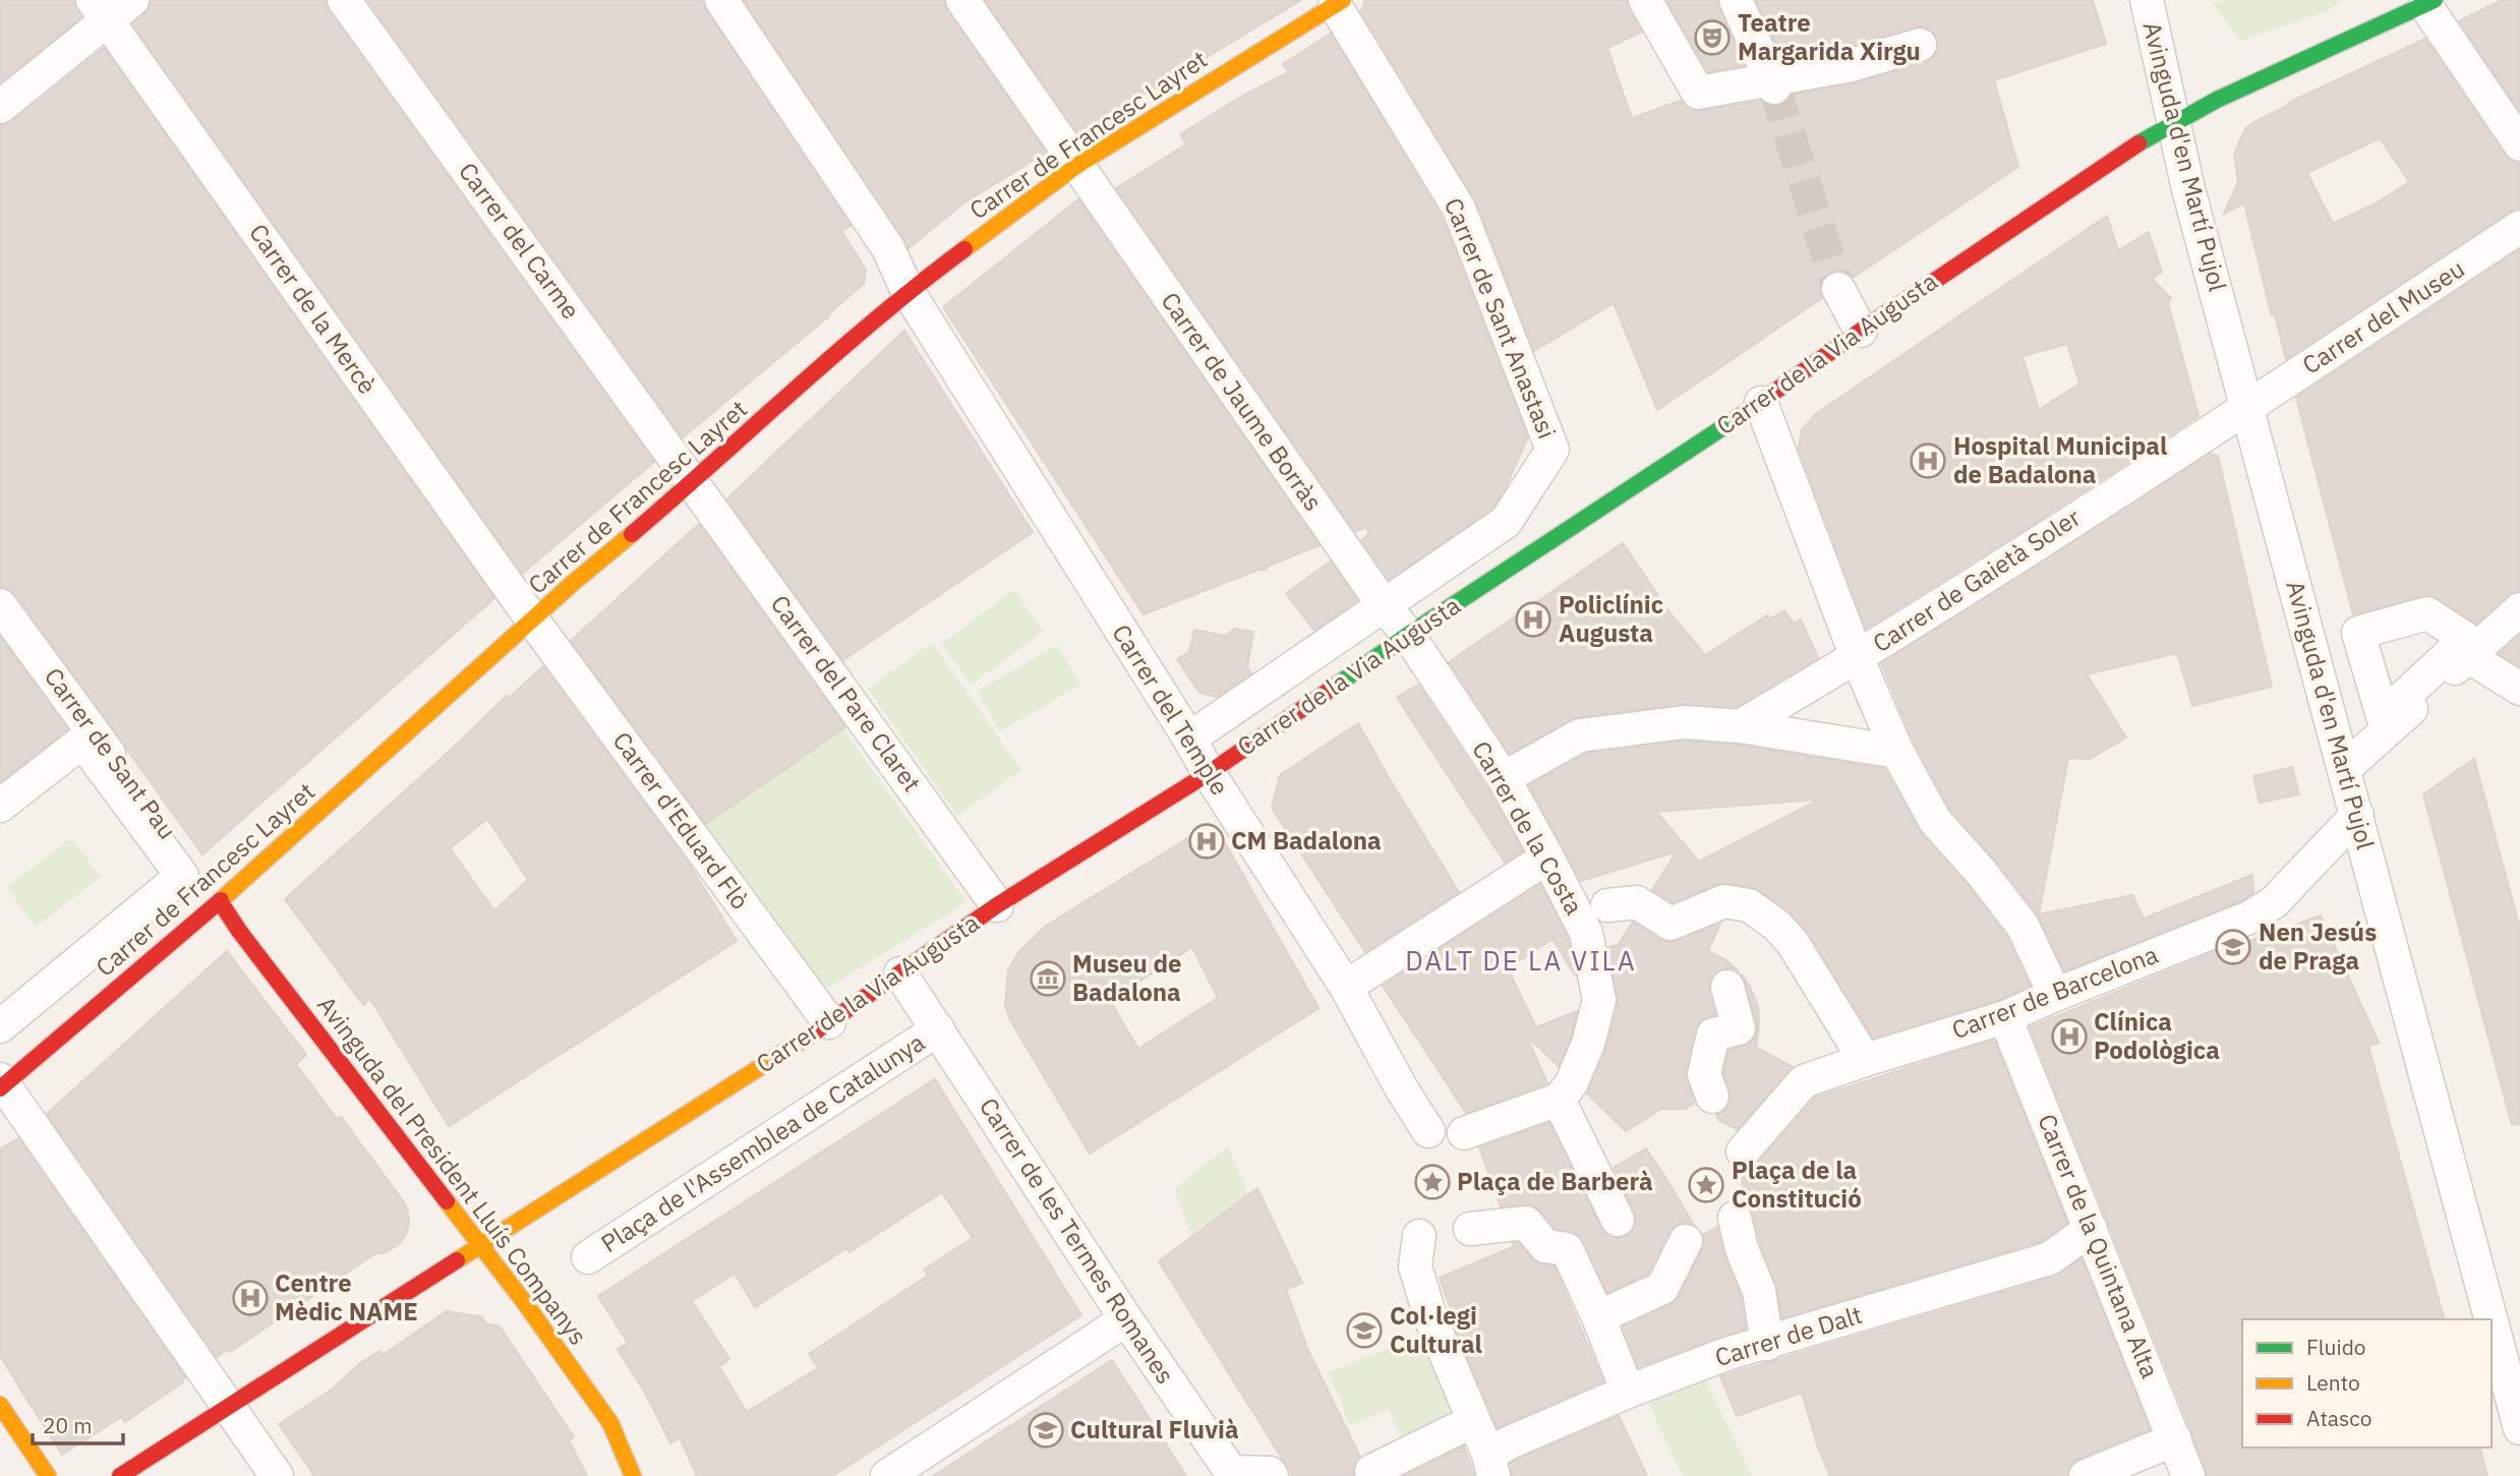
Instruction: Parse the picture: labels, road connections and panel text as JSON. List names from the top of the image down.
{
  "streets": {
    "main road": ["Carrer de Francesc Layret", "Carrer de la Via Augusta", "Avinguda del President Lluís Companys"],
    "street": [
      "Avinguda d'en Martí Pujol",
      "Carrer del Carme",
      "Carrer de la Mercè",
      "Carrer del Museu",
      "Carrer de Sant Anastasi",
      "Carrer de Jaume Borràs",
      "Carrer de Gaietà Soler",
      "Carrer del Pare Claret",
      "Carrer del Temple",
      "Carrer de Sant Pau",
      "Carrer d'Eduard Flò",
      "Carrer de la Costa",
      "Carrer de Barcelona",
      "Plaça de l'Assemblea de Catalunya",
      "Carrer de les Termes Romanes",
      "Carrer de la Quintana Alta",
      "Carrer de Dalt"
    ]
  },
  "crossings": [
    ["Carrer de Francesc Layret", "Carrer del Carme"],
    ["Carrer de Francesc Layret", "Carrer de la Mercè"],
    ["Carrer de Francesc Layret", "Carrer de Sant Anastasi"],
    ["Carrer de Francesc Layret", "Carrer de Jaume Borràs"],
    ["Carrer de Francesc Layret", "Carrer del Pare Claret"],
    ["Carrer de Francesc Layret", "Carrer del Temple"],
    ["Carrer de Francesc Layret", "Carrer de Sant Pau"],
    ["Carrer de Francesc Layret", "Carrer d'Eduard Flò"],
    ["Carrer de Francesc Layret", "Avinguda del President Lluís Companys"],
    ["Avinguda d'en Martí Pujol", "Carrer del Museu"],
    ["Avinguda d'en Martí Pujol", "Carrer de la Via Augusta"],
    ["Avinguda d'en Martí Pujol", "Carrer de Gaietà Soler"],
    ["Avinguda d'en Martí Pujol", "Carrer de Barcelona"],
    ["Carrer del Carme", "Carrer del Pare Claret"],
    ["Carrer de la Mercè", "Carrer d'Eduard Flò"],
    ["Carrer del Museu", "Carrer de Gaietà Soler"],
    ["Carrer de Sant Anastasi", "Carrer de la Via Augusta"],
    ["Carrer de la Via Augusta", "Carrer de Jaume Borràs"],
    ["Carrer de la Via Augusta", "Carrer del Pare Claret"],
    ["Carrer de la Via Augusta", "Carrer del Temple"],
    ["Carrer de la Via Augusta", "Carrer d'Eduard Flò"],
    ["Carrer de la Via Augusta", "Carrer de la Costa"],
    ["Carrer de la Via Augusta", "Avinguda del President Lluís Companys"],
    ["Carrer de la Via Augusta", "Carrer de les Termes Romanes"],
    ["Carrer de Jaume Borràs", "Carrer de la Costa"],
    ["Carrer de Sant Pau", "Avinguda del President Lluís Companys"],
    ["Carrer de Barcelona", "Carrer de la Quintana Alta"],
    ["Plaça de l'Assemblea de Catalunya", "Carrer de les Termes Romanes"],
    ["Carrer de la Quintana Alta", "Carrer de Dalt"]
  ],
  "districts": ["DALT DE LA VILA"],
  "places": {
    "theatre": ["Teatre Margarida Xirgu"],
    "hospital": [
      "Hospital Municipal de Badalona",
      "Policlínic Augusta",
      "CM Badalona",
      "Clínica Podològica",
      "Centre Mèdic NAME"
    ],
    "school or university": ["Nen Jesús de Praga", "Col·legi Cultural", "Cultural Fluvià"],
    "museum": ["Museu de Badalona"],
    "place": ["Plaça de Barberà", "Plaça de la Constitució"]
  },
  "legend": ["Fluido", "Lento", "Atasco"],
  "scale_bar": "20 m"
}
